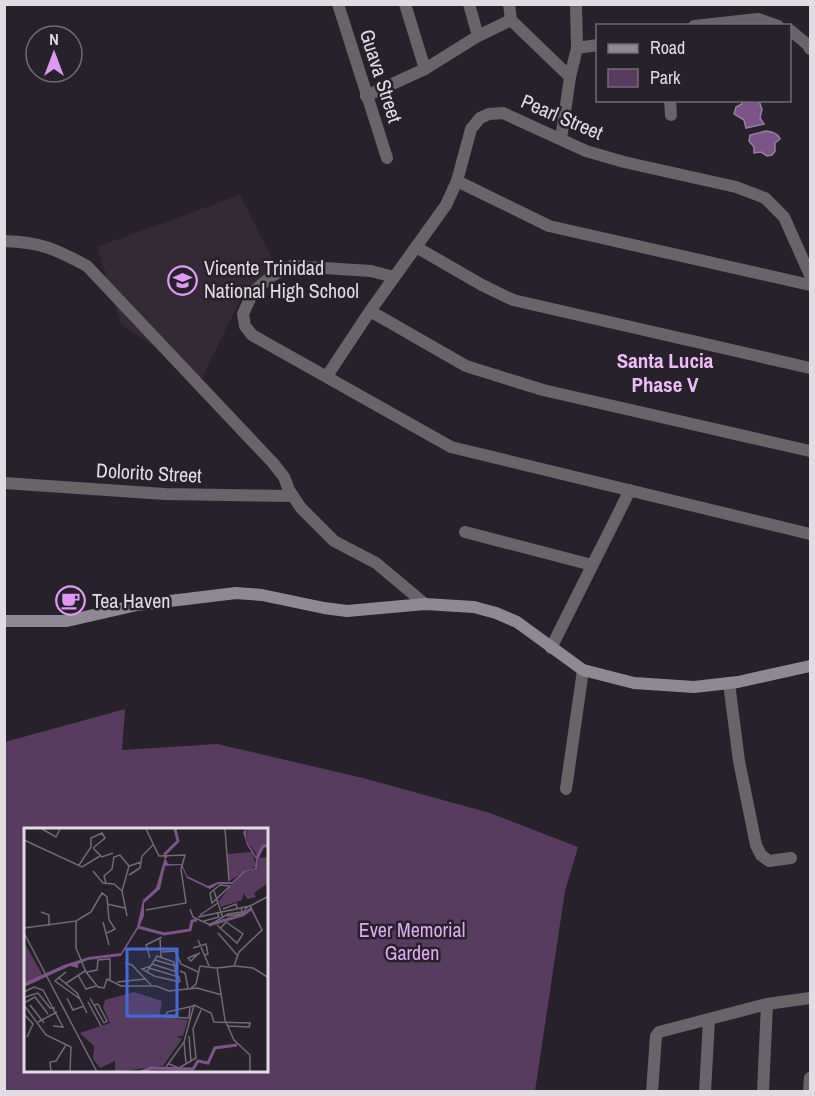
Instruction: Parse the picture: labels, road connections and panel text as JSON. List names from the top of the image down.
{
  "streets": {
    "street": ["Guava Street", "Pearl Street", "Dolorito Street"]
  },
  "districts": ["Santa Lucia Phase V"],
  "parks": ["Ever Memorial Garden"],
  "places": {
    "school or university": ["Vicente Trinidad National High School"],
    "cafe": ["Tea Haven"]
  },
  "legend": ["Road", "Park"],
  "north": "top"
}
